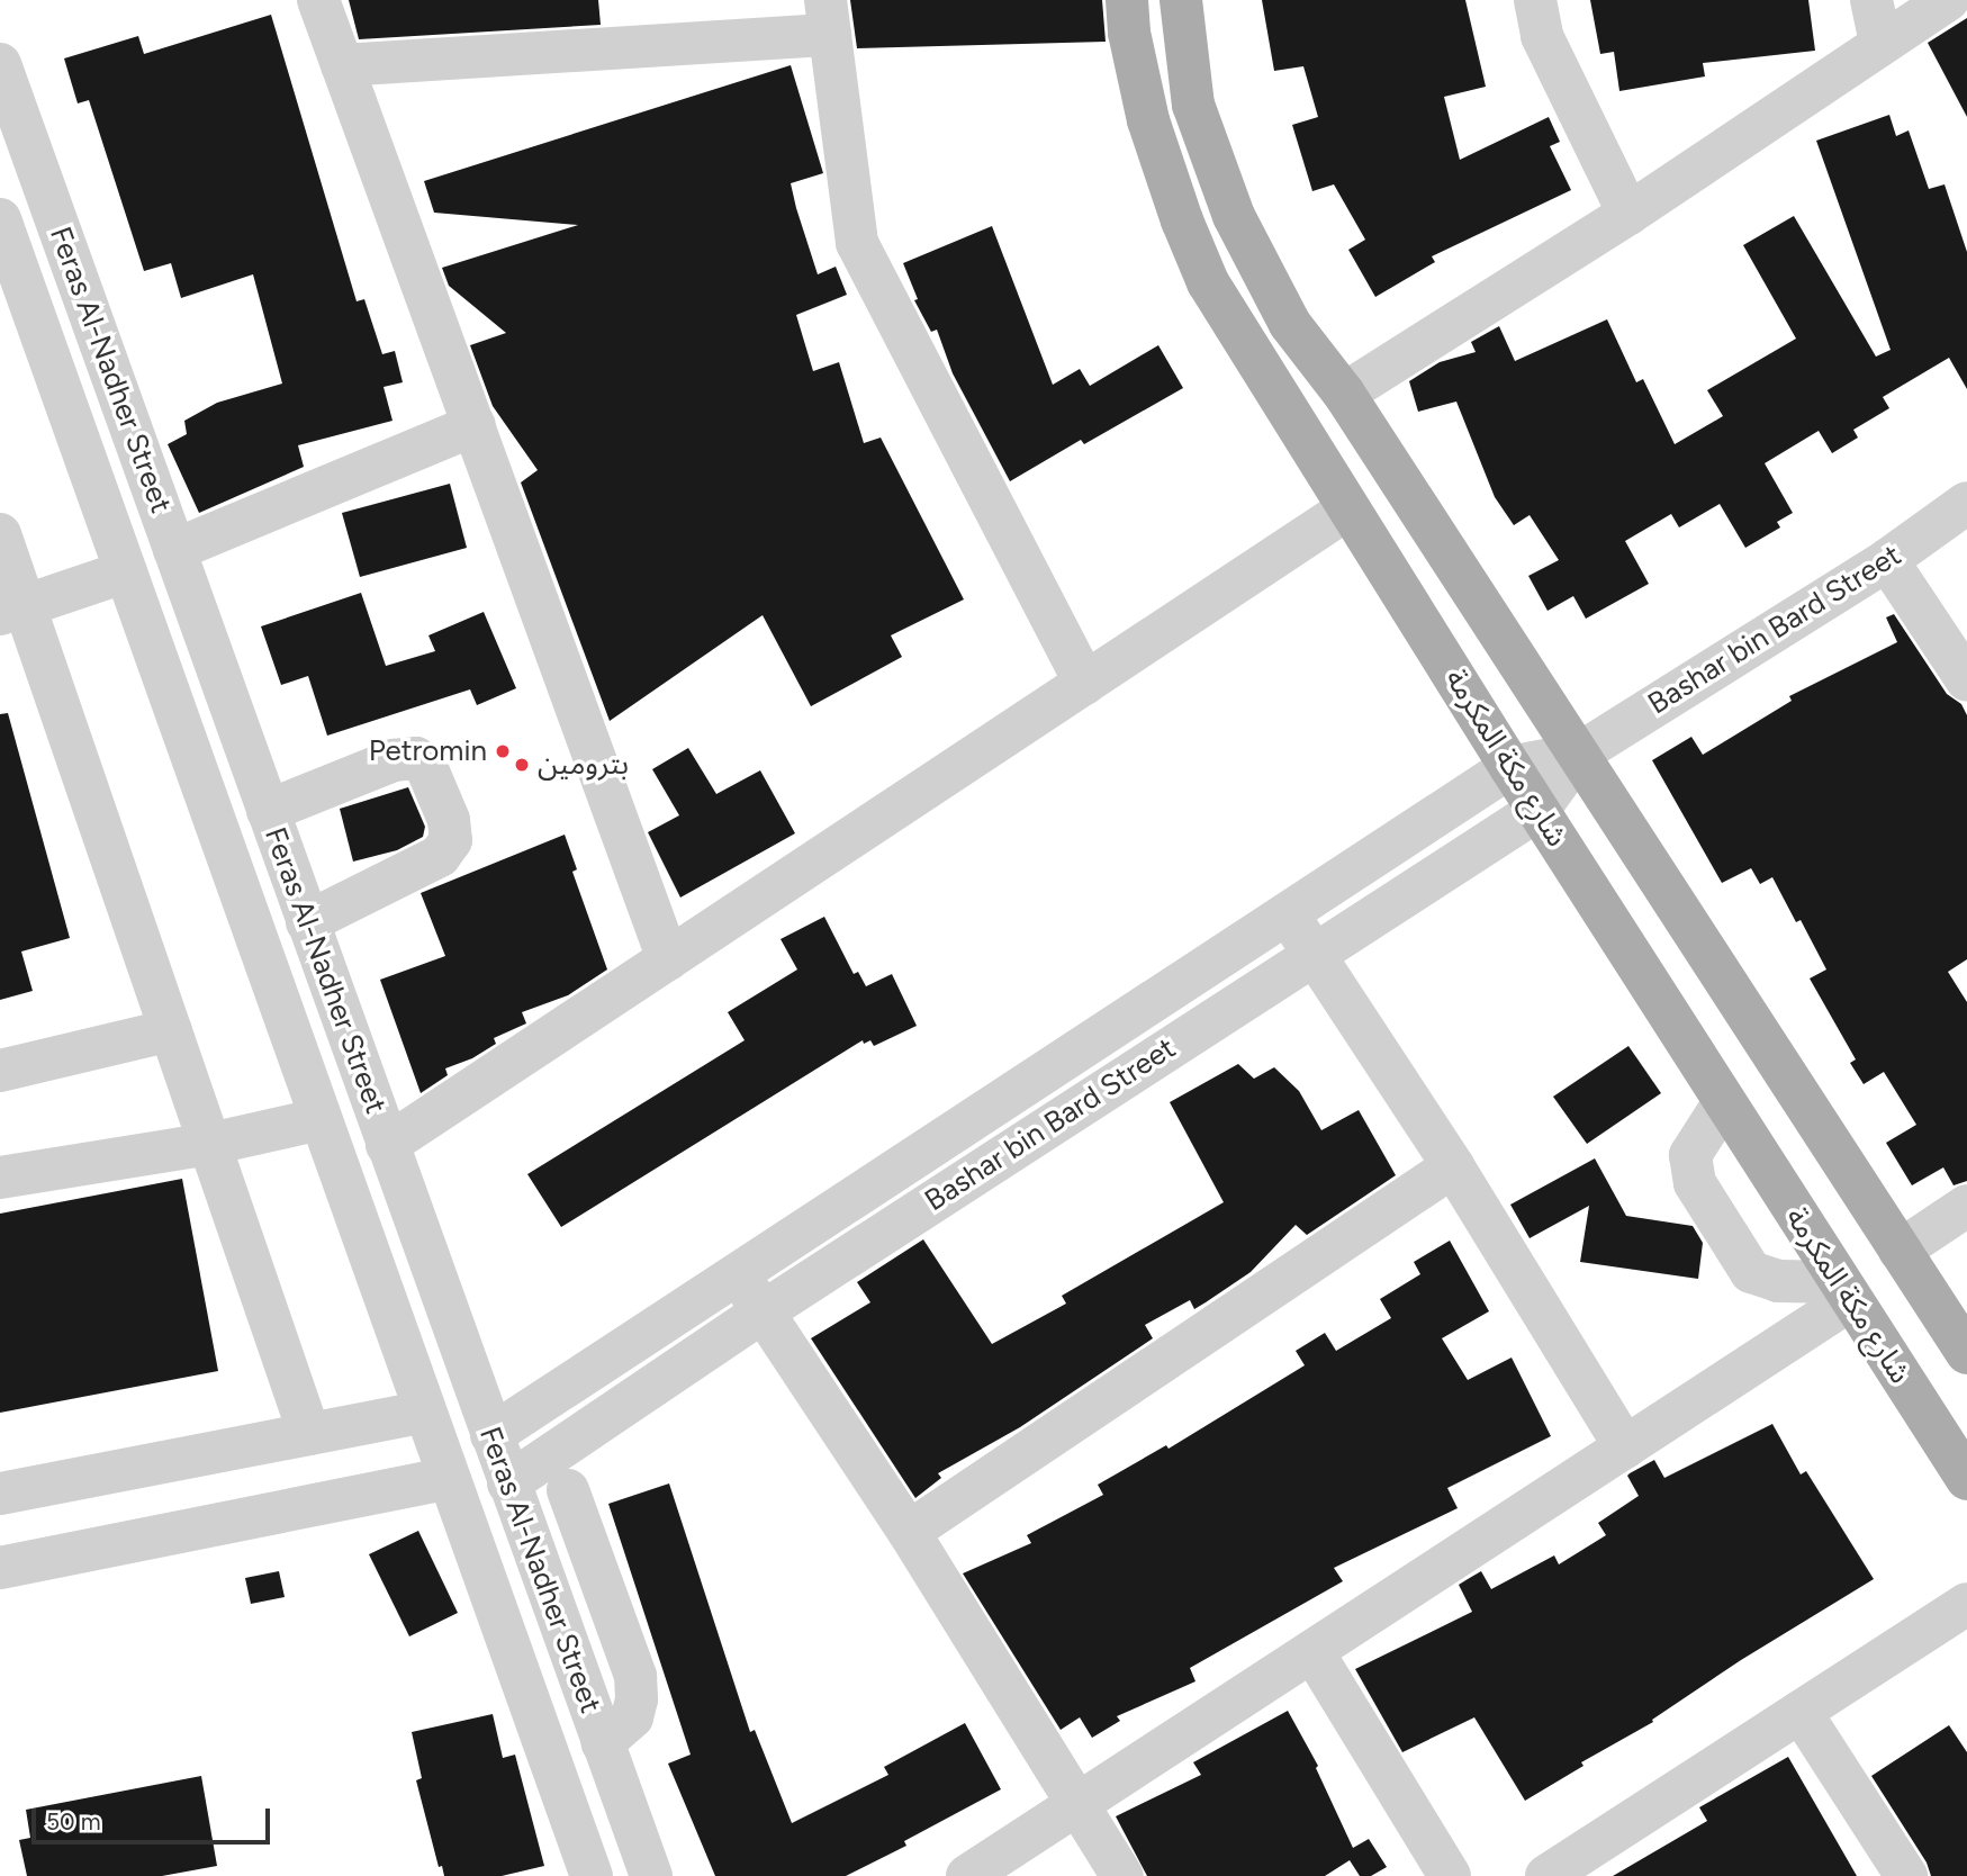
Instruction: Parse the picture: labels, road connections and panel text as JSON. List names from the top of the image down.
{
  "streets": {
    "main road": ["شارع مكة المكرمة"],
    "street": ["Feras Al-Nadher Street", "Bashar bin Bard Street"]
  },
  "crossings": [
    ["Feras Al-Nadher Street", "Bashar bin Bard Street"],
    ["Bashar bin Bard Street", "شارع مكة المكرمة"]
  ],
  "places": ["Petromin", "بترومين"],
  "scale_bar": "50 m"
}
